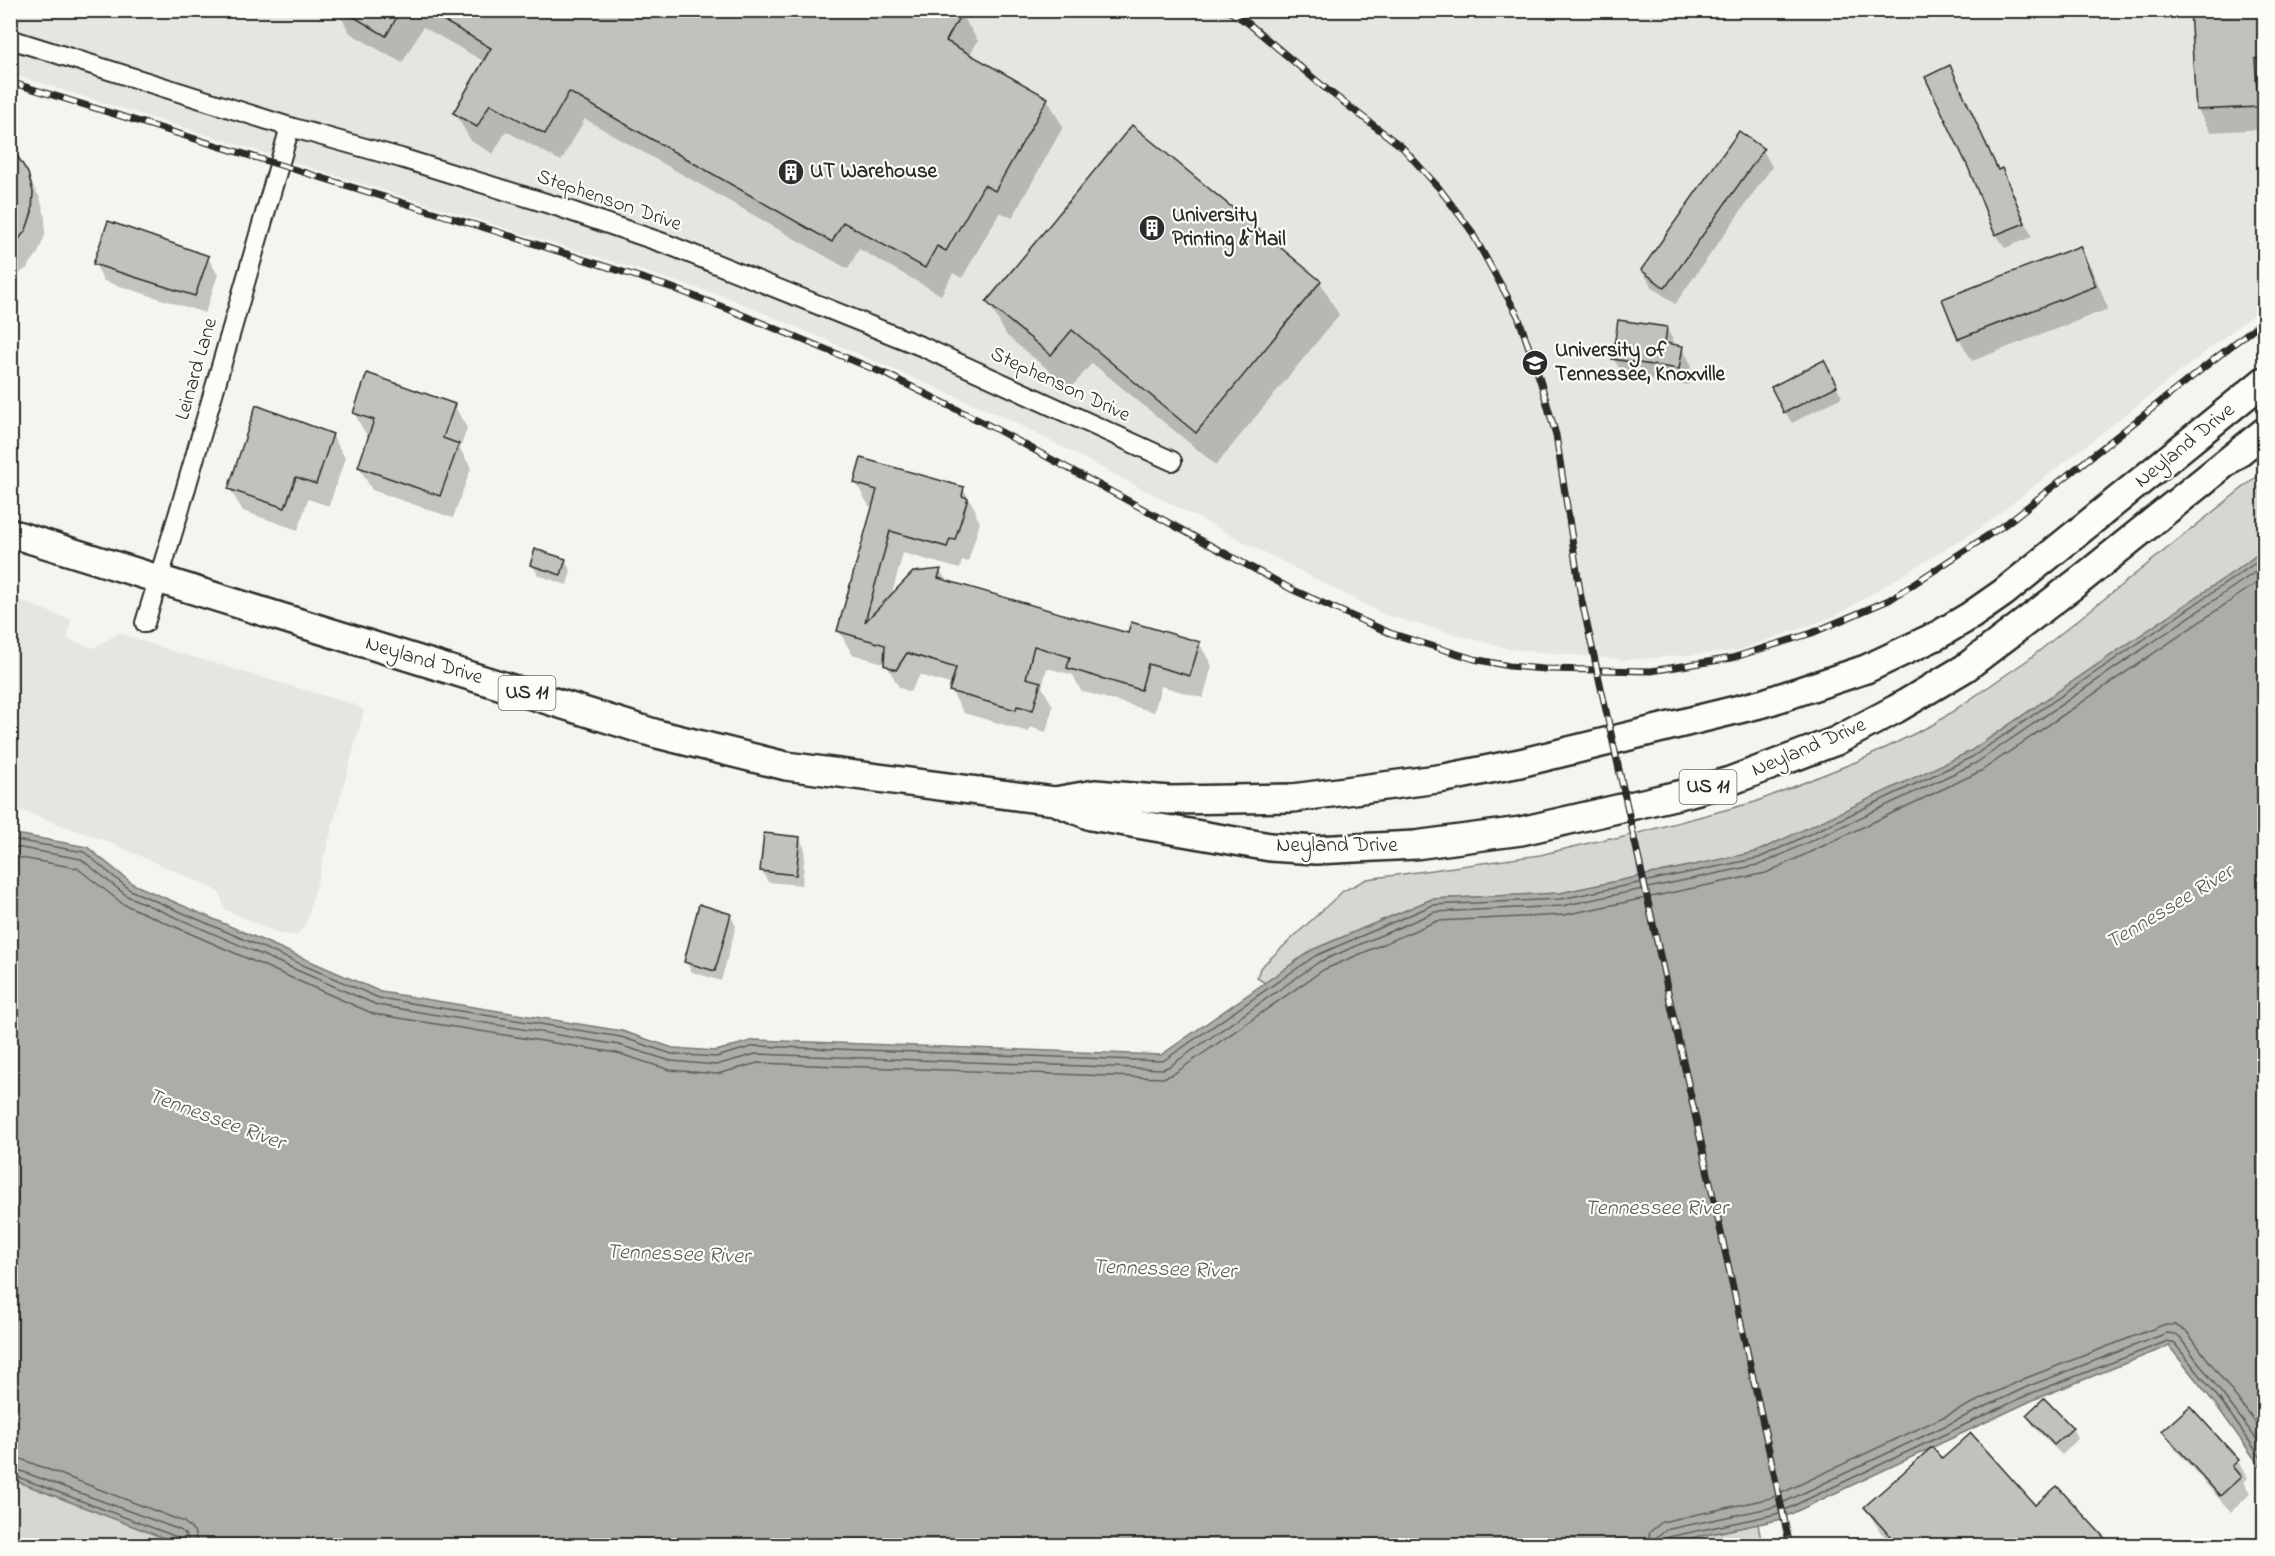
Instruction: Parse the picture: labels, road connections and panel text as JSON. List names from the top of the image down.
{
  "streets": {
    "main road": ["Neyland Drive", "US 11"],
    "street": ["Stephenson Drive", "Leinard Lane"]
  },
  "crossings": [
    ["Stephenson Drive", "Leinard Lane"],
    ["Leinard Lane", "Neyland Drive"]
  ],
  "water": ["Tennessee River"],
  "places": {
    "building": ["UT Warehouse", "University Printing & Mail"],
    "school or university": ["University of Tennessee, Knoxville"]
  }
}
